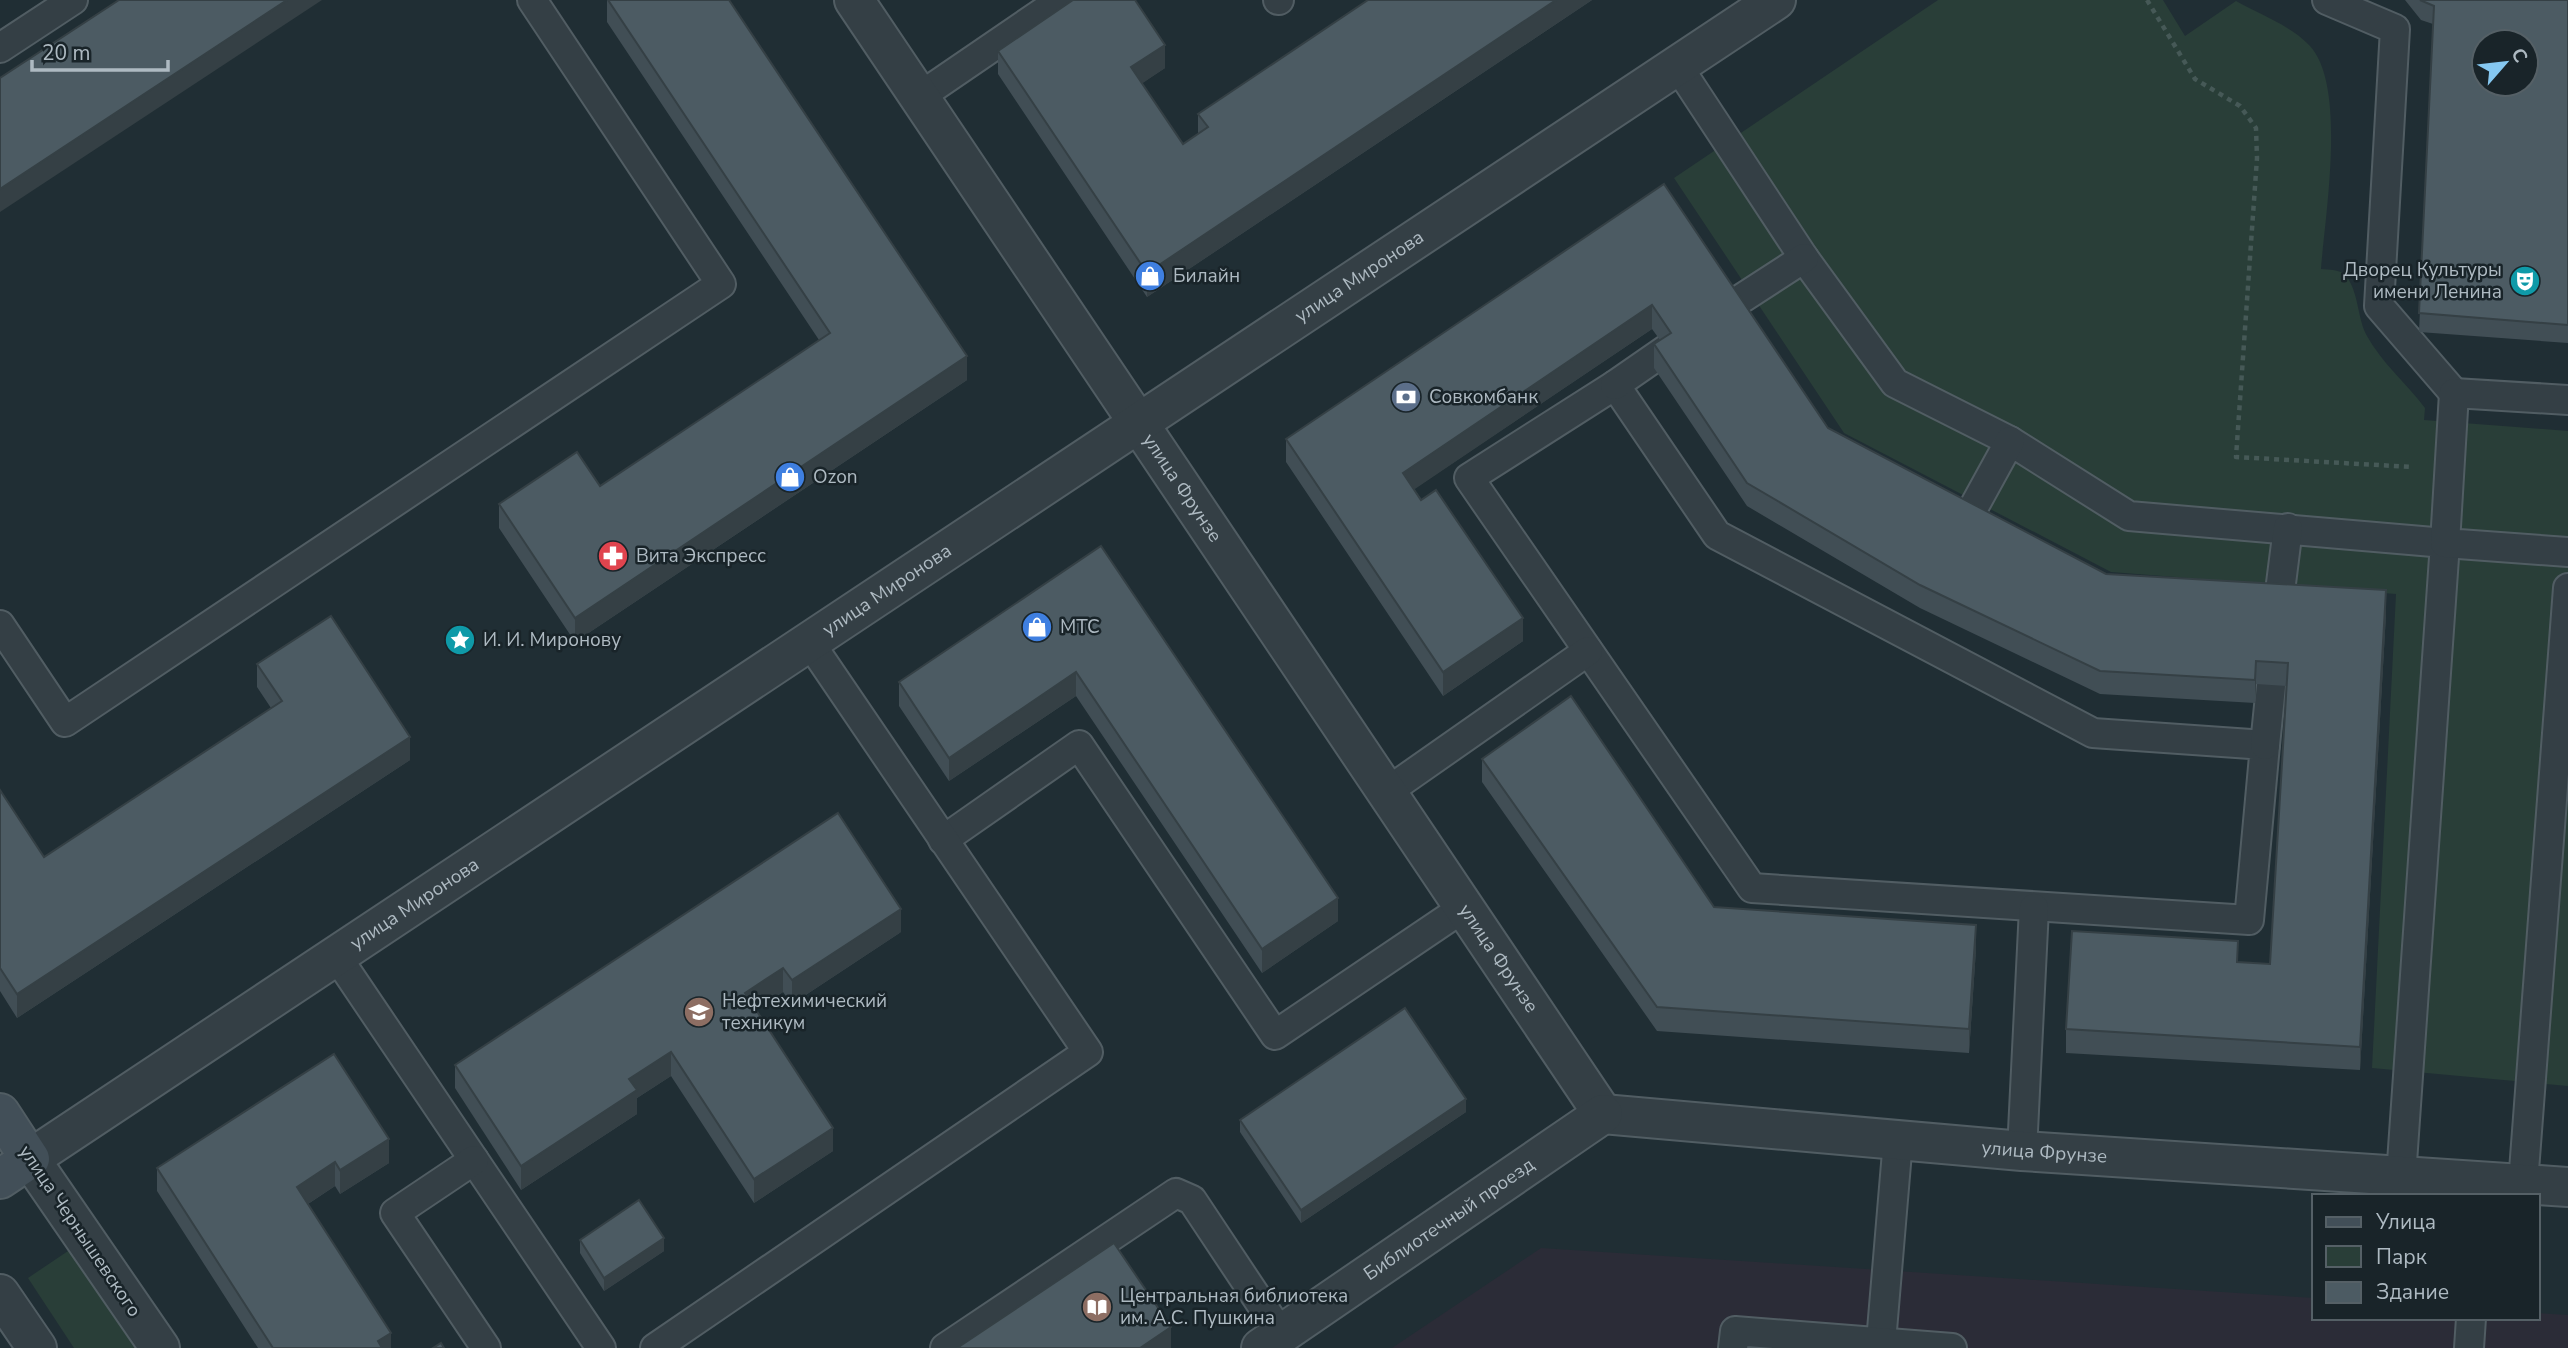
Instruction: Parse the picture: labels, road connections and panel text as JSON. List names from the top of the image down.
{
  "streets": {
    "main road": ["улица Чернышевского"],
    "street": ["улица Миронова", "улица Фрунзе", "Библиотечный проезд"]
  },
  "crossings": [
    ["улица Миронова", "улица Фрунзе"],
    ["улица Миронова", "улица Чернышевского"],
    ["улица Фрунзе", "Библиотечный проезд"]
  ],
  "places": {
    "shop": ["Билайн", "Ozon", "МТС"],
    "theatre": ["Дворец Культуры имени Ленина"],
    "bank": ["Совкомбанк"],
    "pharmacy": ["Вита Экспресс"],
    "place": ["И. И. Миронову"],
    "school or university": ["Нефтехимический техникум"],
    "library": ["Центральная библиотека им. А.С. Пушкина"]
  },
  "legend": ["Улица", "Парк", "Здание"],
  "scale_bar": "20 m",
  "north": "top right"
}
